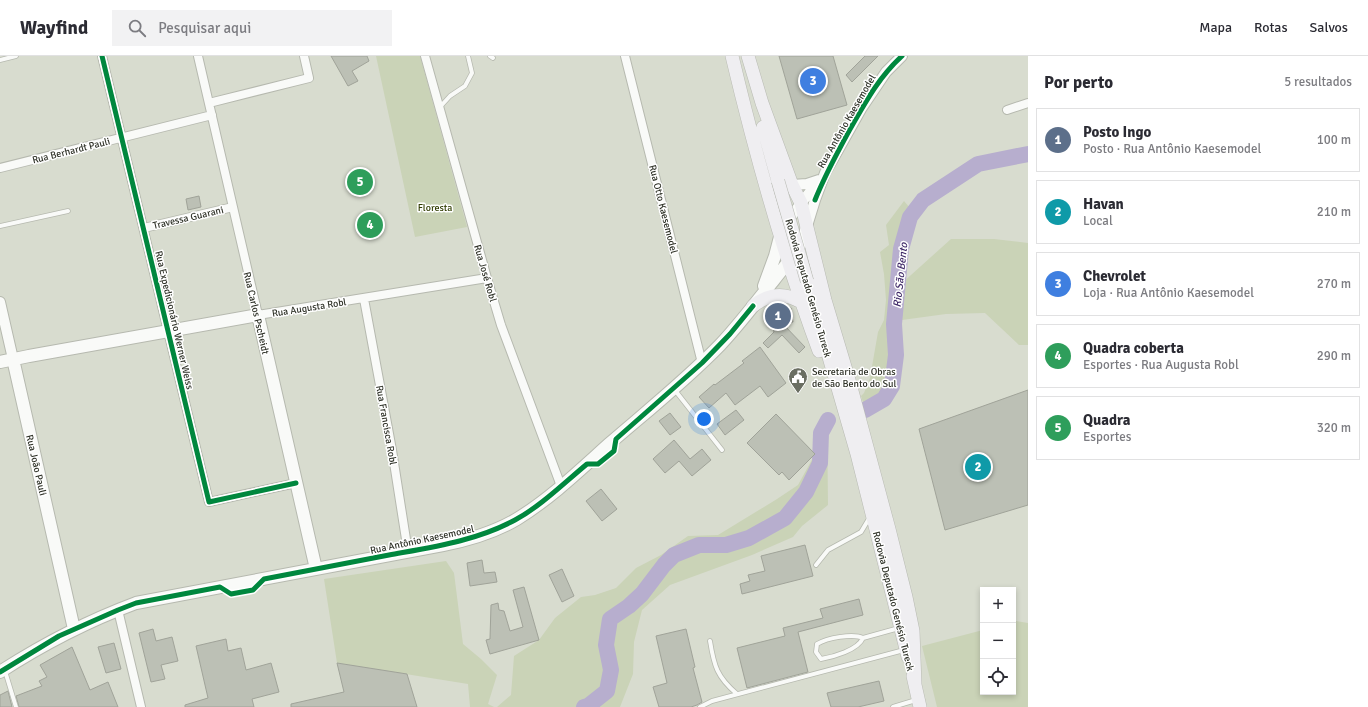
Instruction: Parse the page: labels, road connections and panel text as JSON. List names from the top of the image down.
{
  "streets": {
    "main road": [
      "Rua Antônio Kaesemodel",
      "Rodovia Deputado Genésio Tureck",
      "Rua Augusta Robl",
      "Rua Carlos Pscheidt",
      "Rua João Pauli"
    ],
    "street": [
      "Rua Berhardt Pauli",
      "Rua Otto Kaesemodel",
      "Travessa Guarani",
      "Rua José Robl",
      "Rua Expedicionário Werner Weiss",
      "Rua Francisca Robl"
    ]
  },
  "crossings": [
    ["Rua Antônio Kaesemodel", "Rua Otto Kaesemodel"],
    ["Rua Antônio Kaesemodel", "Rua José Robl"],
    ["Rua Antônio Kaesemodel", "Rua Carlos Pscheidt"],
    ["Rua Antônio Kaesemodel", "Rua Francisca Robl"],
    ["Rua Antônio Kaesemodel", "Rua João Pauli"],
    ["Rua Berhardt Pauli", "Rua Carlos Pscheidt"],
    ["Rua Berhardt Pauli", "Rua Expedicionário Werner Weiss"],
    ["Travessa Guarani", "Rua Carlos Pscheidt"],
    ["Travessa Guarani", "Rua Expedicionário Werner Weiss"],
    ["Rua José Robl", "Rua Augusta Robl"],
    ["Rua Augusta Robl", "Rua Carlos Pscheidt"],
    ["Rua Augusta Robl", "Rua Expedicionário Werner Weiss"],
    ["Rua Augusta Robl", "Rua Francisca Robl"],
    ["Rua Augusta Robl", "Rua João Pauli"],
    ["Rua Carlos Pscheidt", "Rua Expedicionário Werner Weiss"]
  ],
  "water": ["Rio São Bento"],
  "parks": ["Floresta"],
  "places": {
    "public building": ["Secretaria de Obras de São Bento do Sul"]
  },
  "page": {
    "header": "Wayfind",
    "search": "Pesquisar aqui",
    "nav": ["Mapa", "Rotas", "Salvos"],
    "heading": ["Por perto", "5 resultados"],
    "pins": [
      "3",
      "5",
      "4",
      "1",
      "2"
    ],
    "list": [
      {
        "mark": "1",
        "name": "Posto Ingo",
        "note": "Posto · Rua Antônio Kaesemodel",
        "value": "100 m"
      },
      {
        "mark": "2",
        "name": "Havan",
        "note": "Local",
        "value": "210 m"
      },
      {
        "mark": "3",
        "name": "Chevrolet",
        "note": "Loja · Rua Antônio Kaesemodel",
        "value": "270 m"
      },
      {
        "mark": "4",
        "name": "Quadra coberta",
        "note": "Esportes · Rua Augusta Robl",
        "value": "290 m"
      },
      {
        "mark": "5",
        "name": "Quadra",
        "note": "Esportes",
        "value": "320 m"
      }
    ],
    "map_buttons": ["+", "−"]
  }
}
